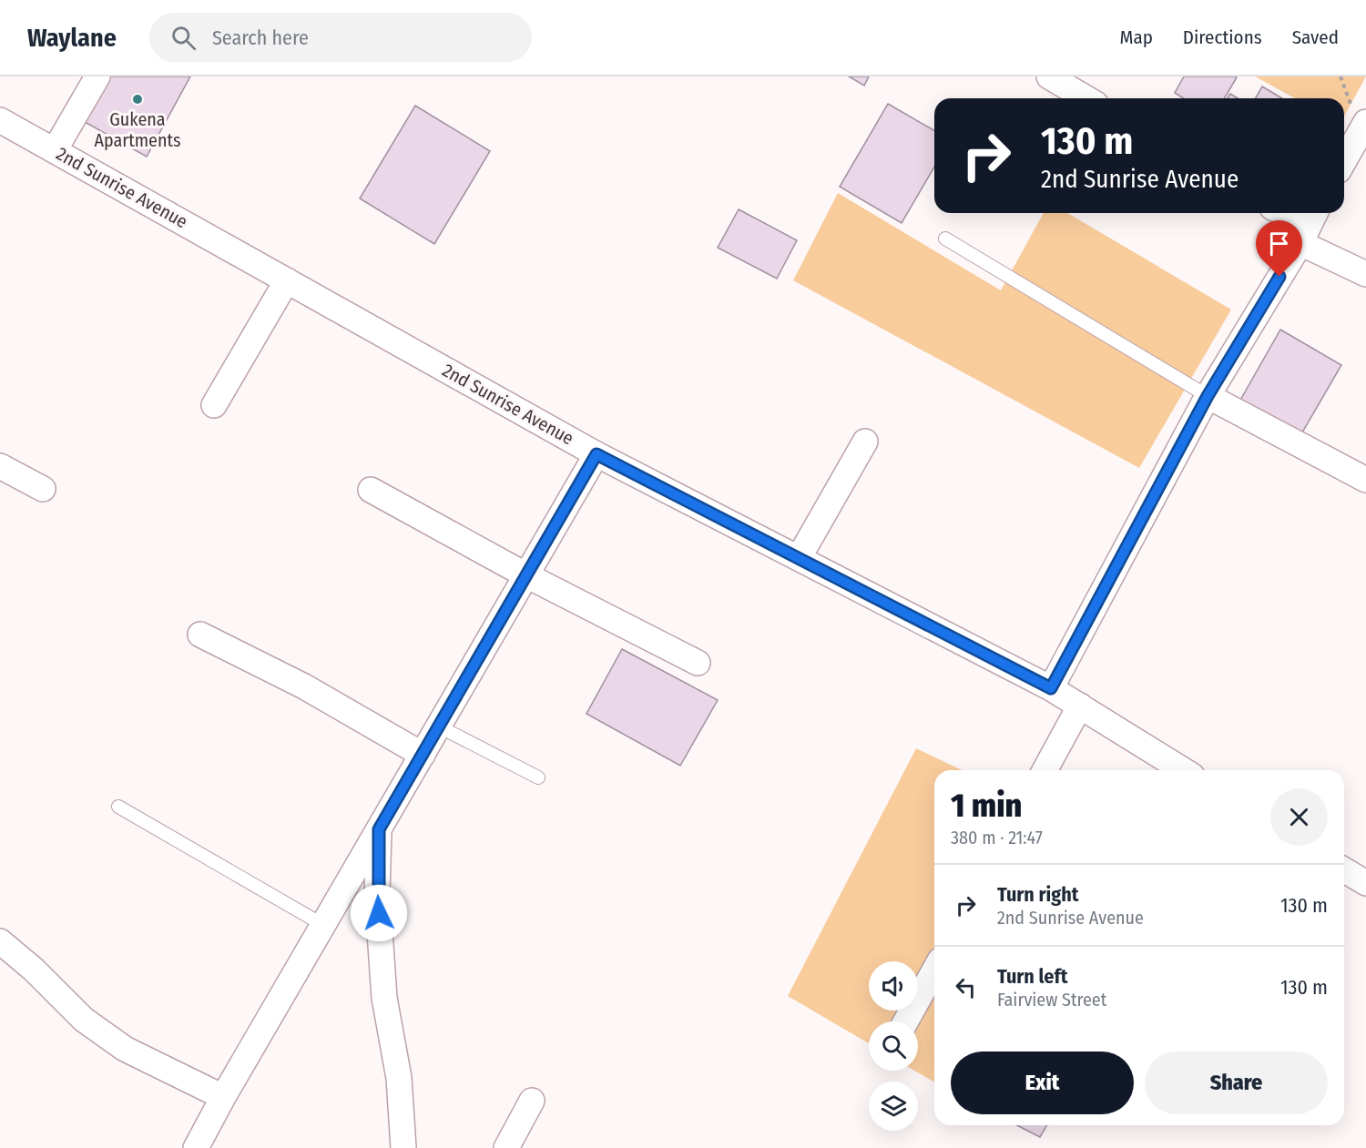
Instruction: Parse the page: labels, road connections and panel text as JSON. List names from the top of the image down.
{
  "streets": {
    "street": ["2nd Sunrise Avenue"]
  },
  "places": ["Gukena Apartments"],
  "page": {
    "header": "Waylane",
    "search": "Search here",
    "nav": ["Map", "Directions", "Saved"],
    "turn": ["130 m", "2nd Sunrise Avenue"],
    "heading": ["1 min", "380 m · 21:47"],
    "list": [
      {
        "name": "Turn right",
        "note": "2nd Sunrise Avenue",
        "value": "130 m"
      },
      {
        "name": "Turn left",
        "note": "Fairview Street",
        "value": "130 m"
      }
    ],
    "buttons": ["Exit", "Share"]
  }
}
